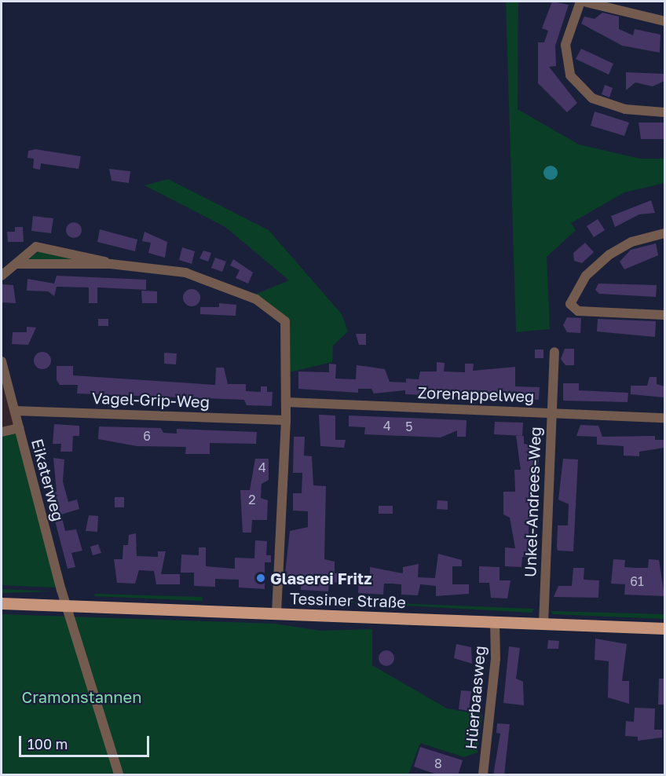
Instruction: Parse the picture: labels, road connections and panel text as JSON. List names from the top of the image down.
{
  "streets": {
    "main road": ["Tessiner Straße"],
    "street": [
      "Zorenappelweg",
      "Vagel-Grip-Weg",
      "Eikaterweg",
      "Unkel-Andrees-Weg",
      "Hüerbaasweg"
    ]
  },
  "crossings": [
    ["Zorenappelweg", "Unkel-Andrees-Weg"],
    ["Vagel-Grip-Weg", "Eikaterweg"],
    ["Eikaterweg", "Tessiner Straße"],
    ["Unkel-Andrees-Weg", "Tessiner Straße"],
    ["Tessiner Straße", "Hüerbaasweg"]
  ],
  "parks": ["Cramonstannen"],
  "places": ["Glaserei Fritz"],
  "house_numbers": [
    "4",
    "5",
    "6",
    "4",
    "2",
    "61",
    "8"
  ],
  "scale_bar": "100 m"
}
